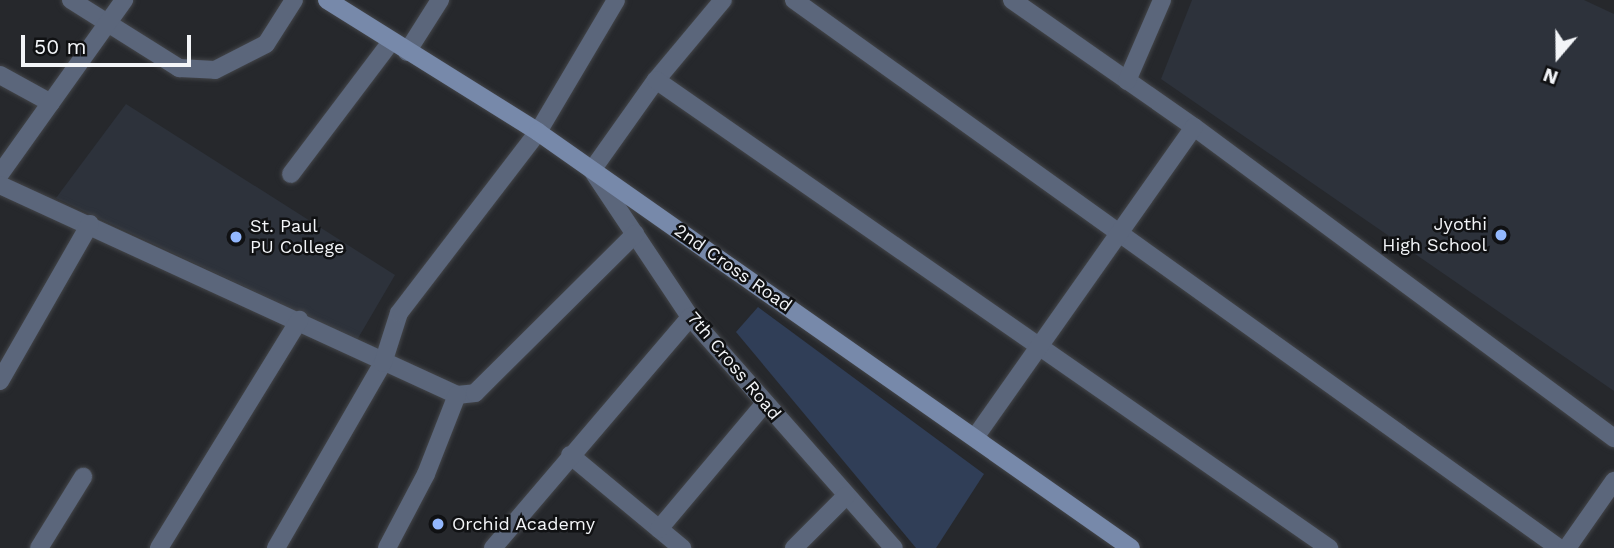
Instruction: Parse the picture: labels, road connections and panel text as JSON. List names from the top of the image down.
{
  "streets": {
    "street": ["2nd Cross Road", "7th Cross Road"]
  },
  "crossings": [
    ["2nd Cross Road", "7th Cross Road"]
  ],
  "places": ["Jyothi High School", "St. Paul PU College", "Orchid Academy"],
  "scale_bar": "50 m",
  "north": "bottom"
}
